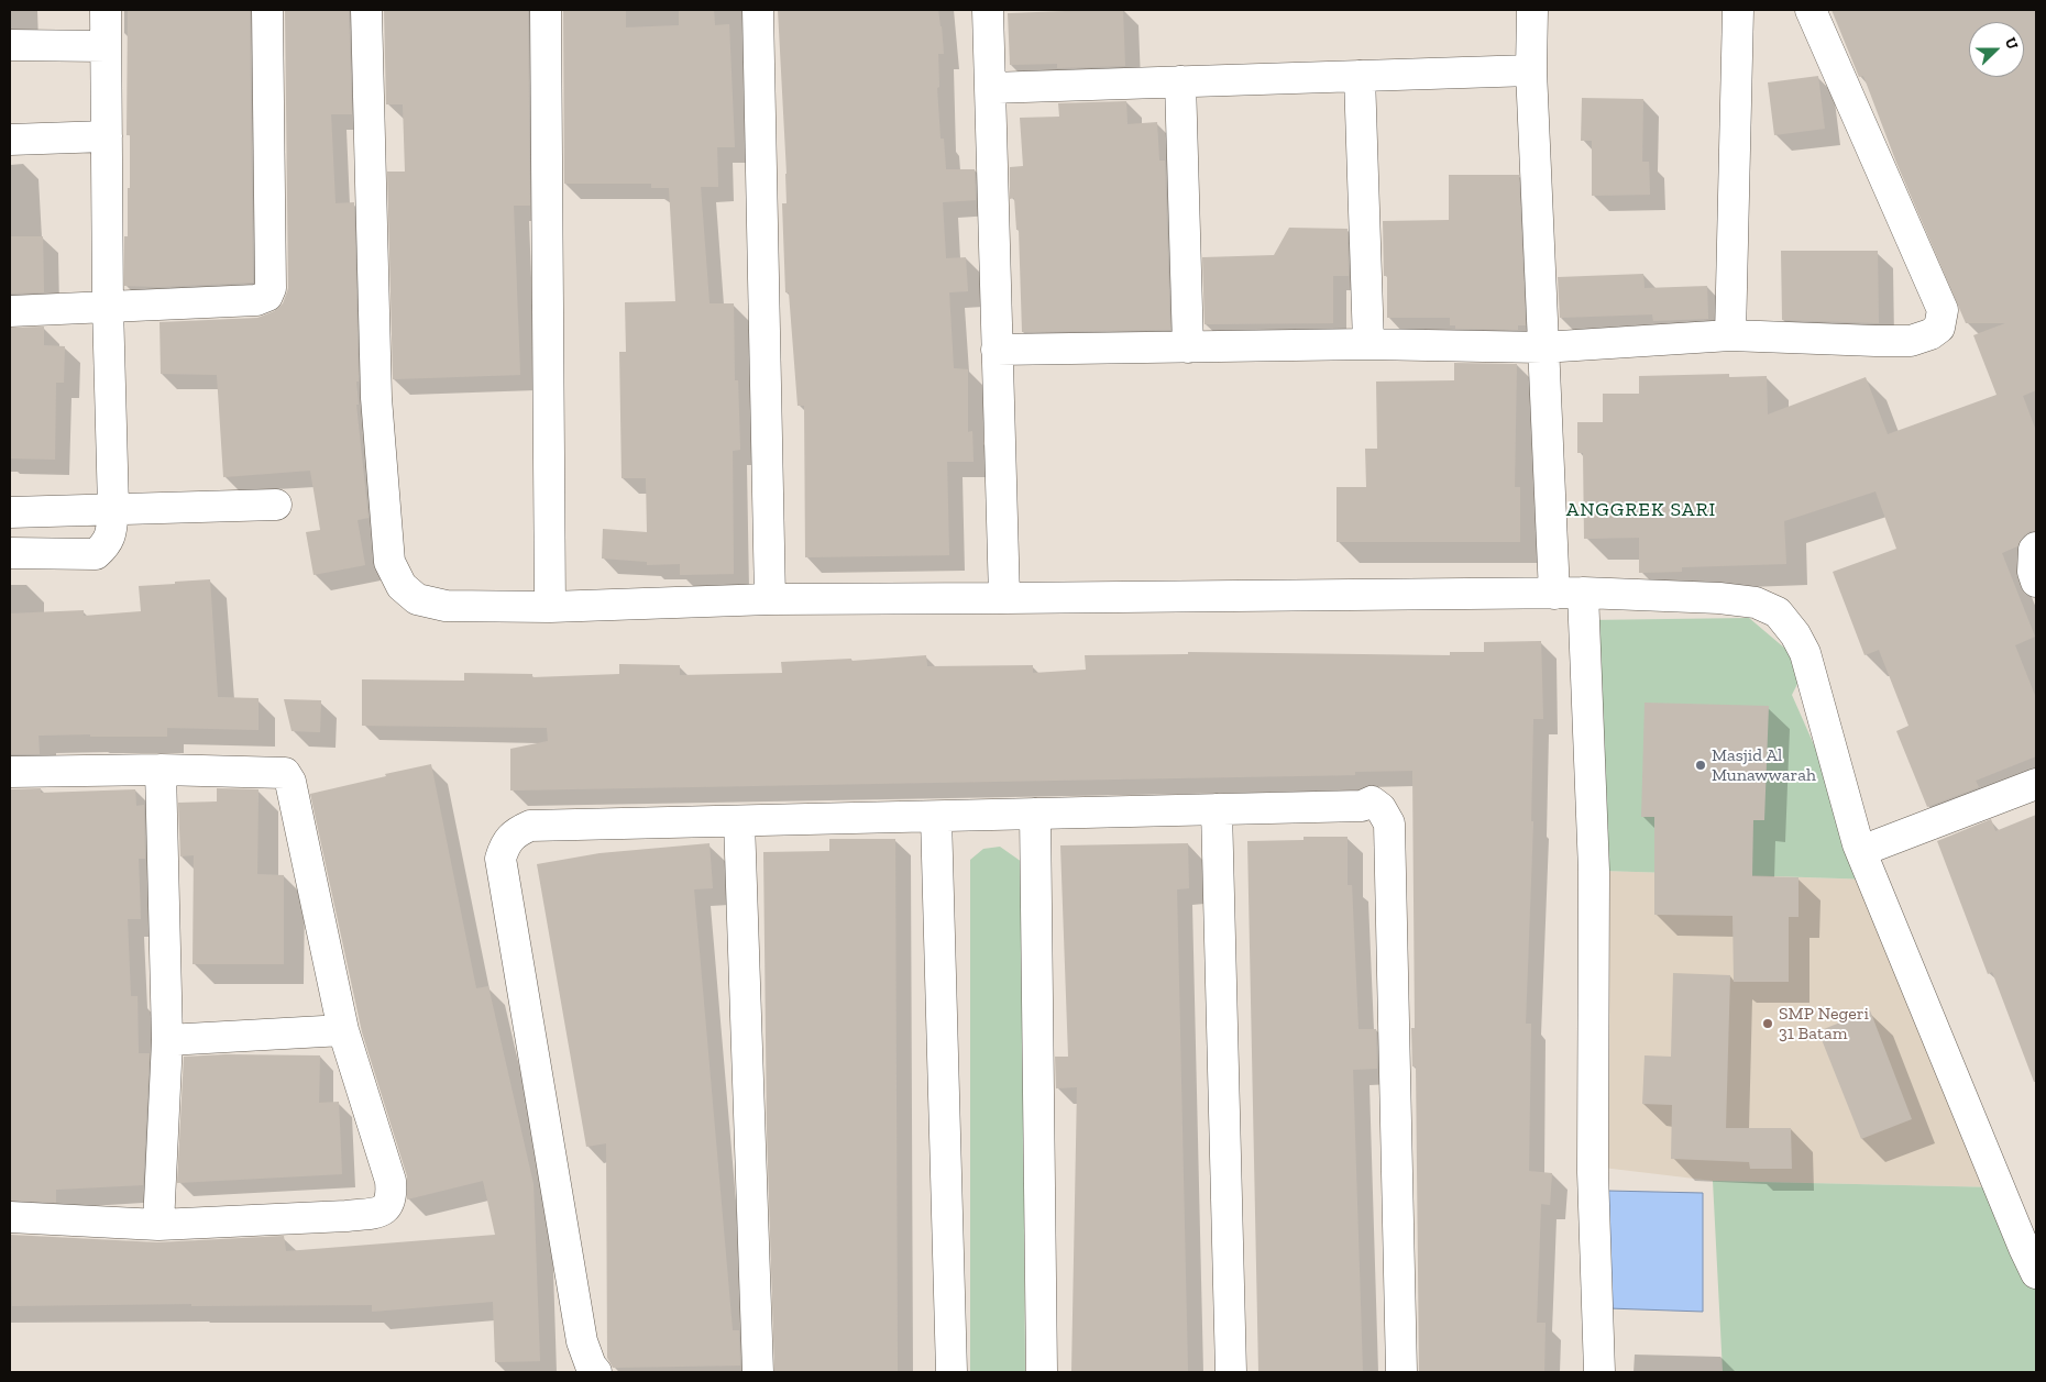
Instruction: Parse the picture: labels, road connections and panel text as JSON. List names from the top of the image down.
{
  "districts": ["ANGGREK SARI"],
  "places": ["Masjid Al Munawwarah", "SMP Negeri 31 Batam"],
  "north": "right"
}
